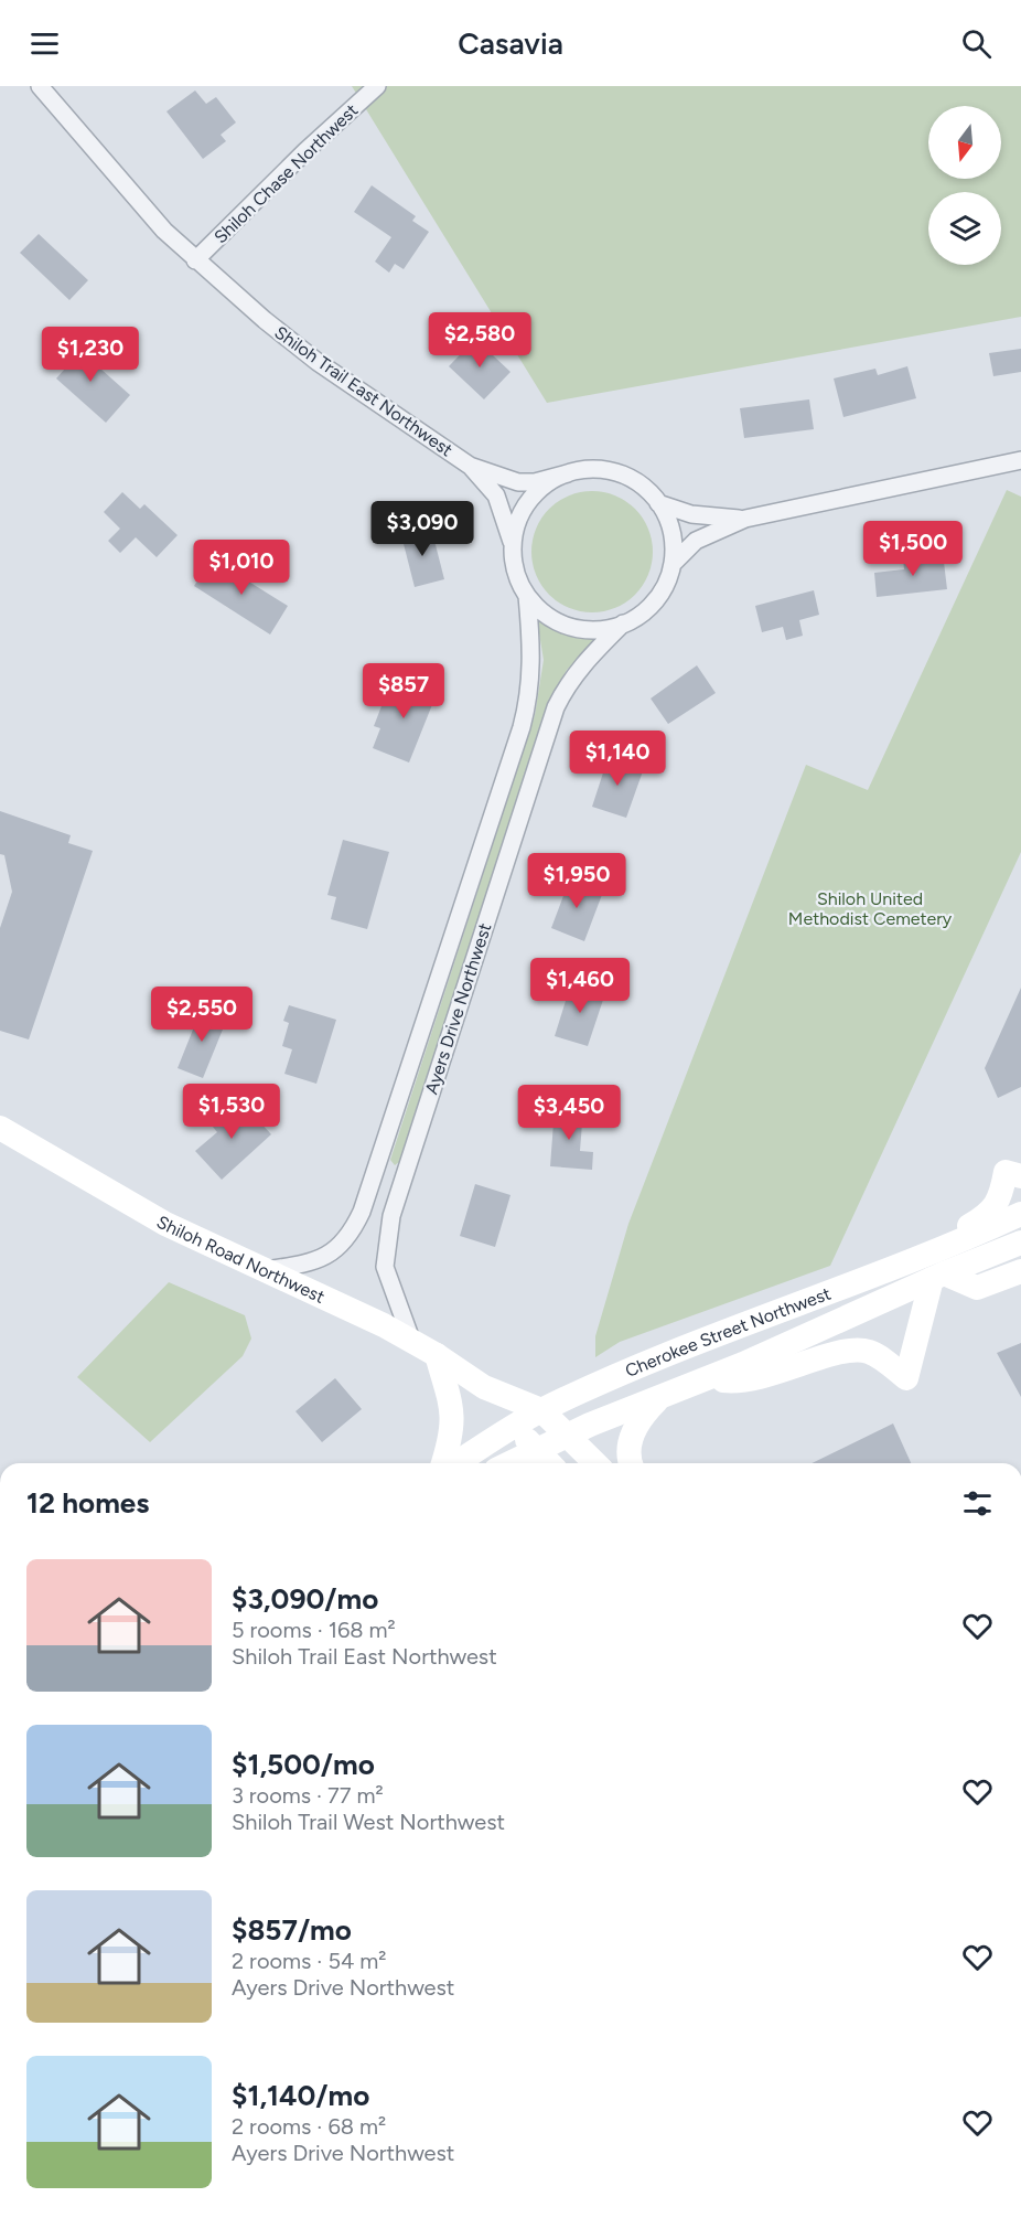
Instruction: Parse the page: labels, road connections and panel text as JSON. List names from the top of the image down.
{
  "streets": {
    "main road": ["Shiloh Road Northwest", "Cherokee Street Northwest"],
    "street": ["Shiloh Chase Northwest", "Shiloh Trail East Northwest", "Ayers Drive Northwest"]
  },
  "crossings": [
    ["Shiloh Chase Northwest", "Shiloh Trail East Northwest"],
    ["Shiloh Trail East Northwest", "Ayers Drive Northwest"],
    ["Ayers Drive Northwest", "Shiloh Road Northwest"],
    ["Shiloh Road Northwest", "Cherokee Street Northwest"]
  ],
  "parks": ["Shiloh United Methodist Cemetery"],
  "north": "bottom",
  "page": {
    "header": "Casavia",
    "price": [
      "$2,580",
      "$1,230",
      "$3,090",
      "$1,500",
      "$1,010",
      "$857",
      "$1,140",
      "$1,950",
      "$1,460",
      "$2,550",
      "$1,530",
      "$3,450"
    ],
    "heading": "12 homes",
    "list": [
      {
        "name": "$3,090/mo",
        "note": "5 rooms · 168 m² · Shiloh Trail East Northwest"
      },
      {
        "name": "$1,500/mo",
        "note": "3 rooms · 77 m² · Shiloh Trail West Northwest"
      },
      {
        "name": "$857/mo",
        "note": "2 rooms · 54 m² · Ayers Drive Northwest"
      },
      {
        "name": "$1,140/mo",
        "note": "2 rooms · 68 m² · Ayers Drive Northwest"
      }
    ]
  }
}
